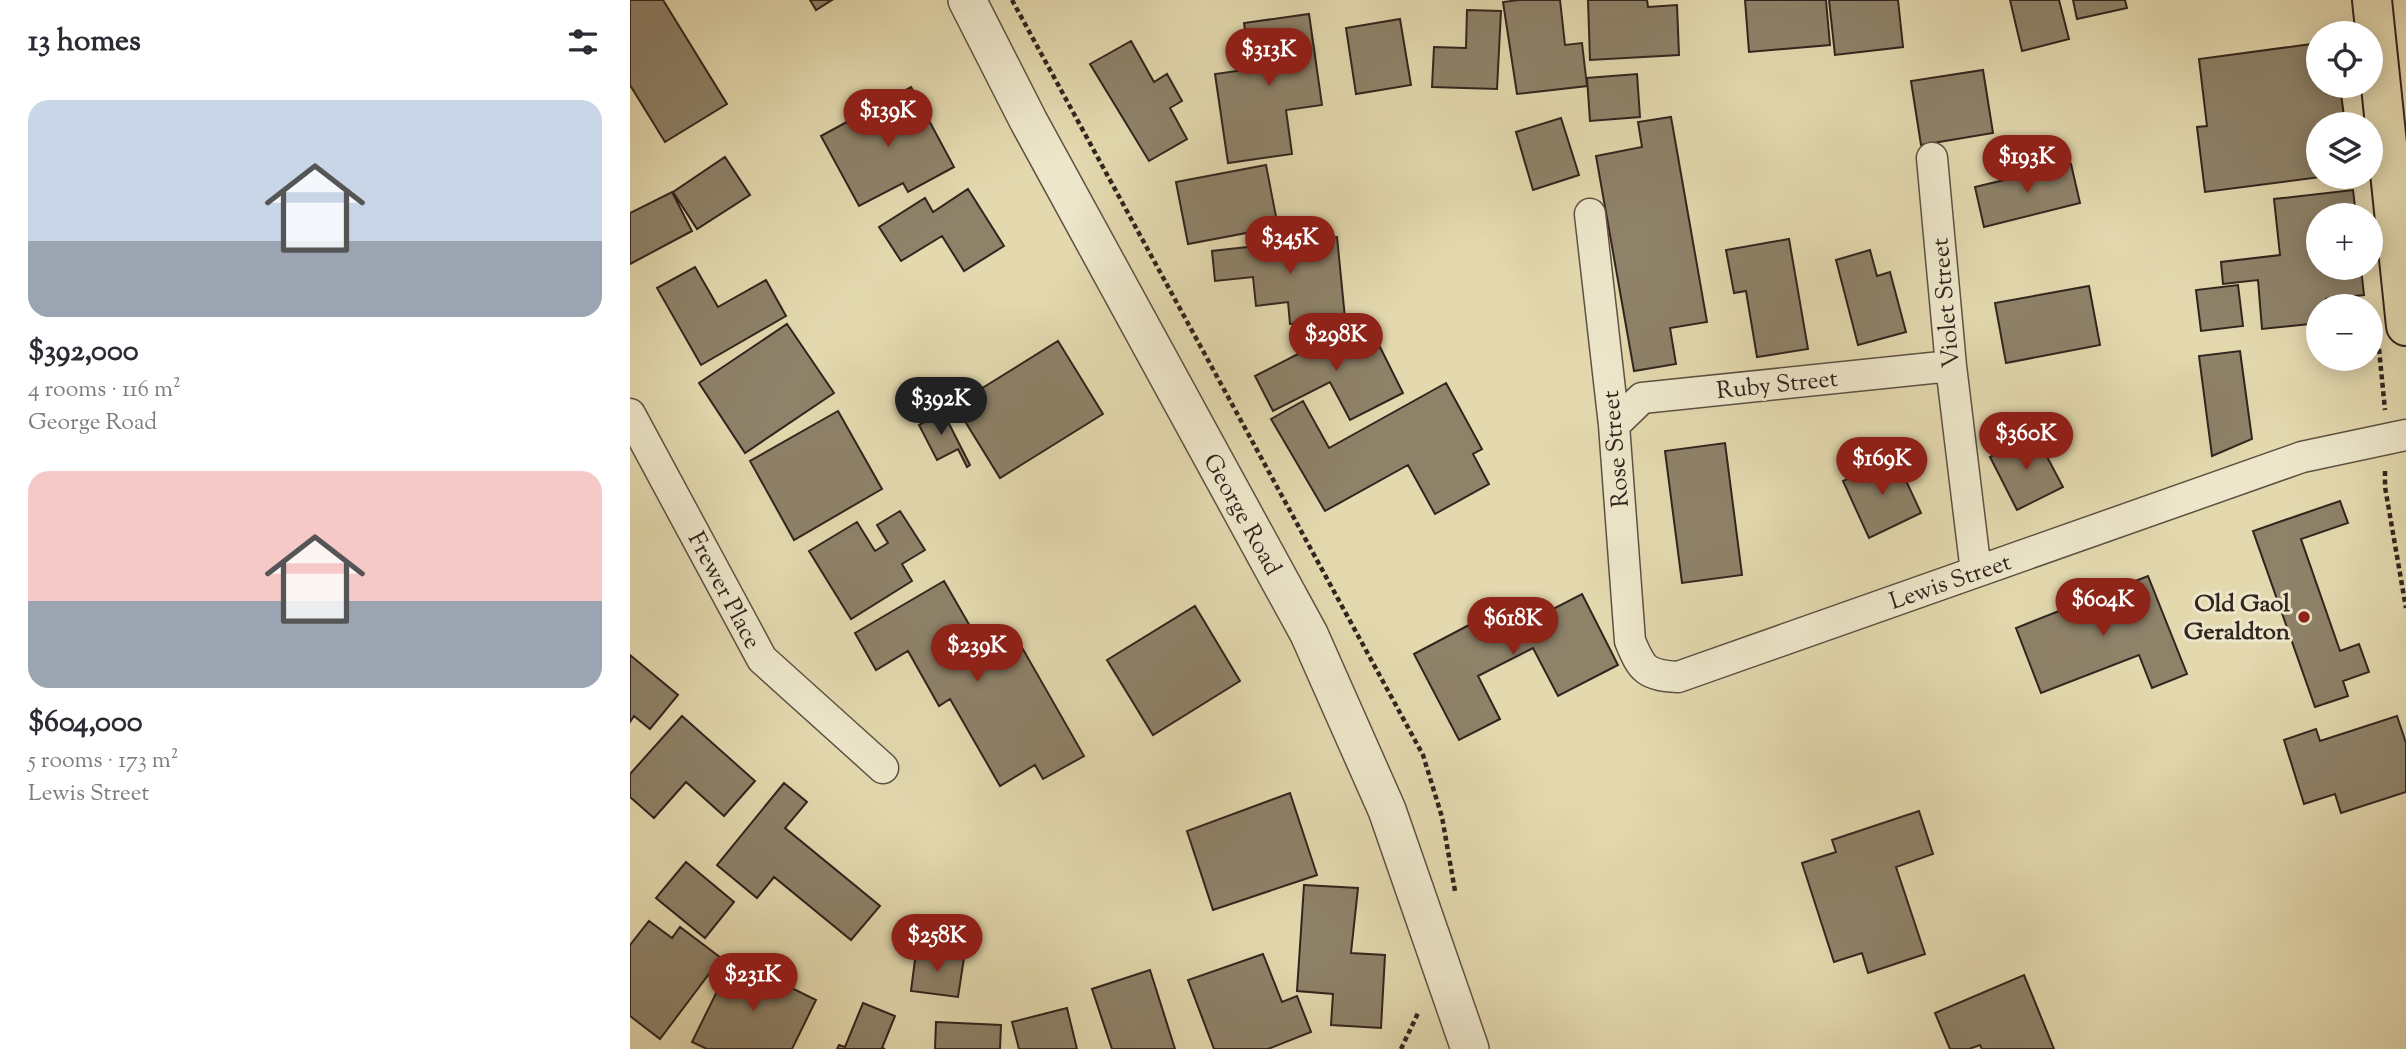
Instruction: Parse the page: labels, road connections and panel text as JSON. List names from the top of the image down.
{
  "streets": {
    "street": [
      "Violet Street",
      "Ruby Street",
      "Rose Street",
      "George Road",
      "Lewis Street",
      "Frewer Place"
    ]
  },
  "crossings": [
    ["Violet Street", "Ruby Street"],
    ["Violet Street", "Lewis Street"],
    ["Ruby Street", "Rose Street"],
    ["Rose Street", "Lewis Street"]
  ],
  "places": ["Old Gaol Geraldton"],
  "page": {
    "heading": "13 homes",
    "map_buttons": ["+", "−"],
    "price": [
      "$313K",
      "$139K",
      "$193K",
      "$345K",
      "$298K",
      "$392K",
      "$360K",
      "$169K",
      "$604K",
      "$618K",
      "$239K",
      "$258K",
      "$231K"
    ],
    "list": [
      {
        "name": "$392,000",
        "note": "4 rooms · 116 m² · George Road"
      },
      {
        "name": "$604,000",
        "note": "5 rooms · 173 m² · Lewis Street"
      }
    ]
  }
}
